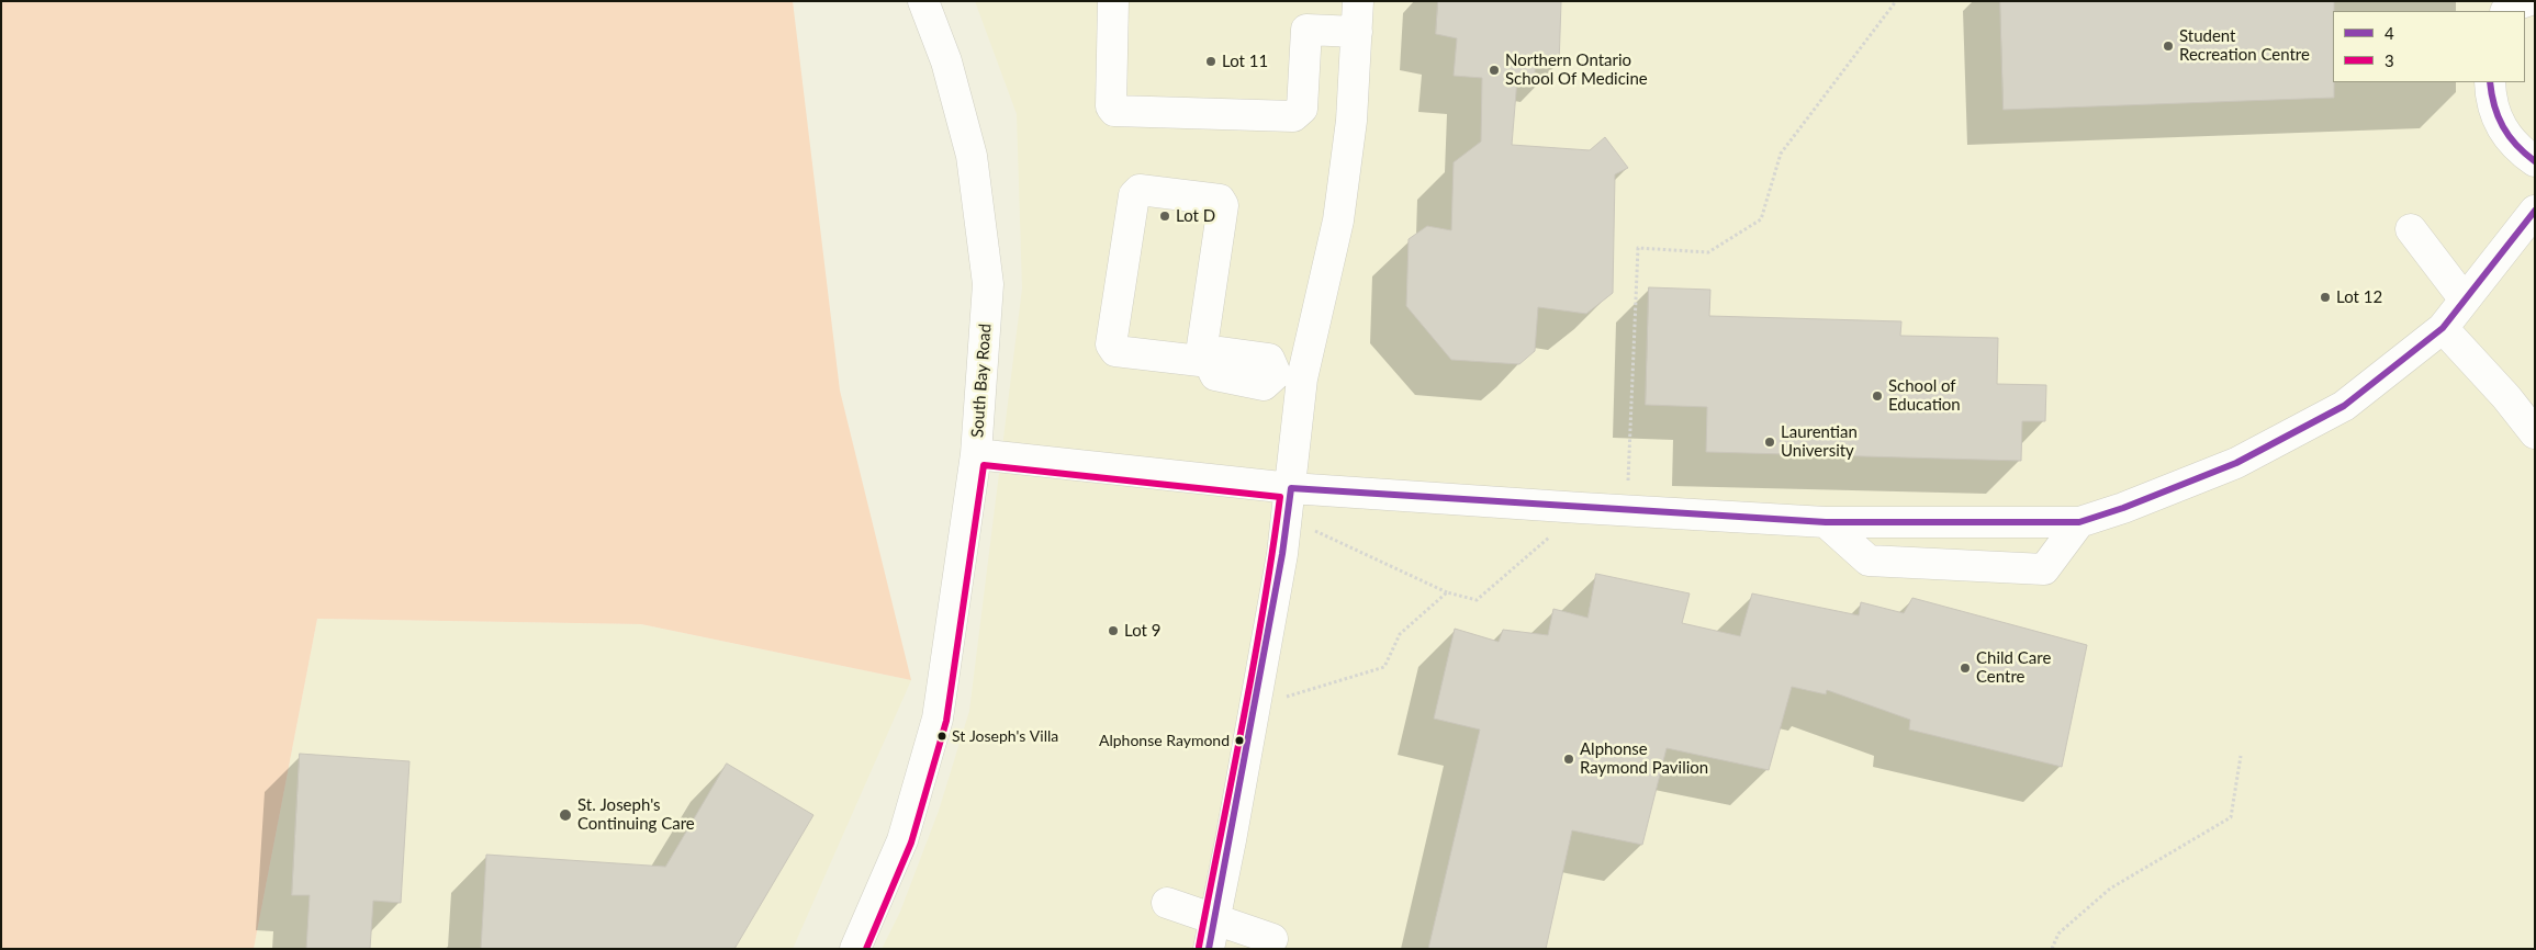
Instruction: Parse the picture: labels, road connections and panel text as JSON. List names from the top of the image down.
{
  "streets": {
    "street": ["South Bay Road"]
  },
  "places": [
    "Student Recreation Centre",
    "Lot 11",
    "Northern Ontario School Of Medicine",
    "Lot D",
    "Lot 12",
    "School of Education",
    "Laurentian University",
    "Lot 9",
    "Child Care Centre",
    "St Joseph's Villa",
    "Alphonse Raymond",
    "Alphonse Raymond Pavilion",
    "St. Joseph's Continuing Care"
  ],
  "lines": ["transit line 4", "transit line 3"],
  "legend": ["4", "3"]
}
